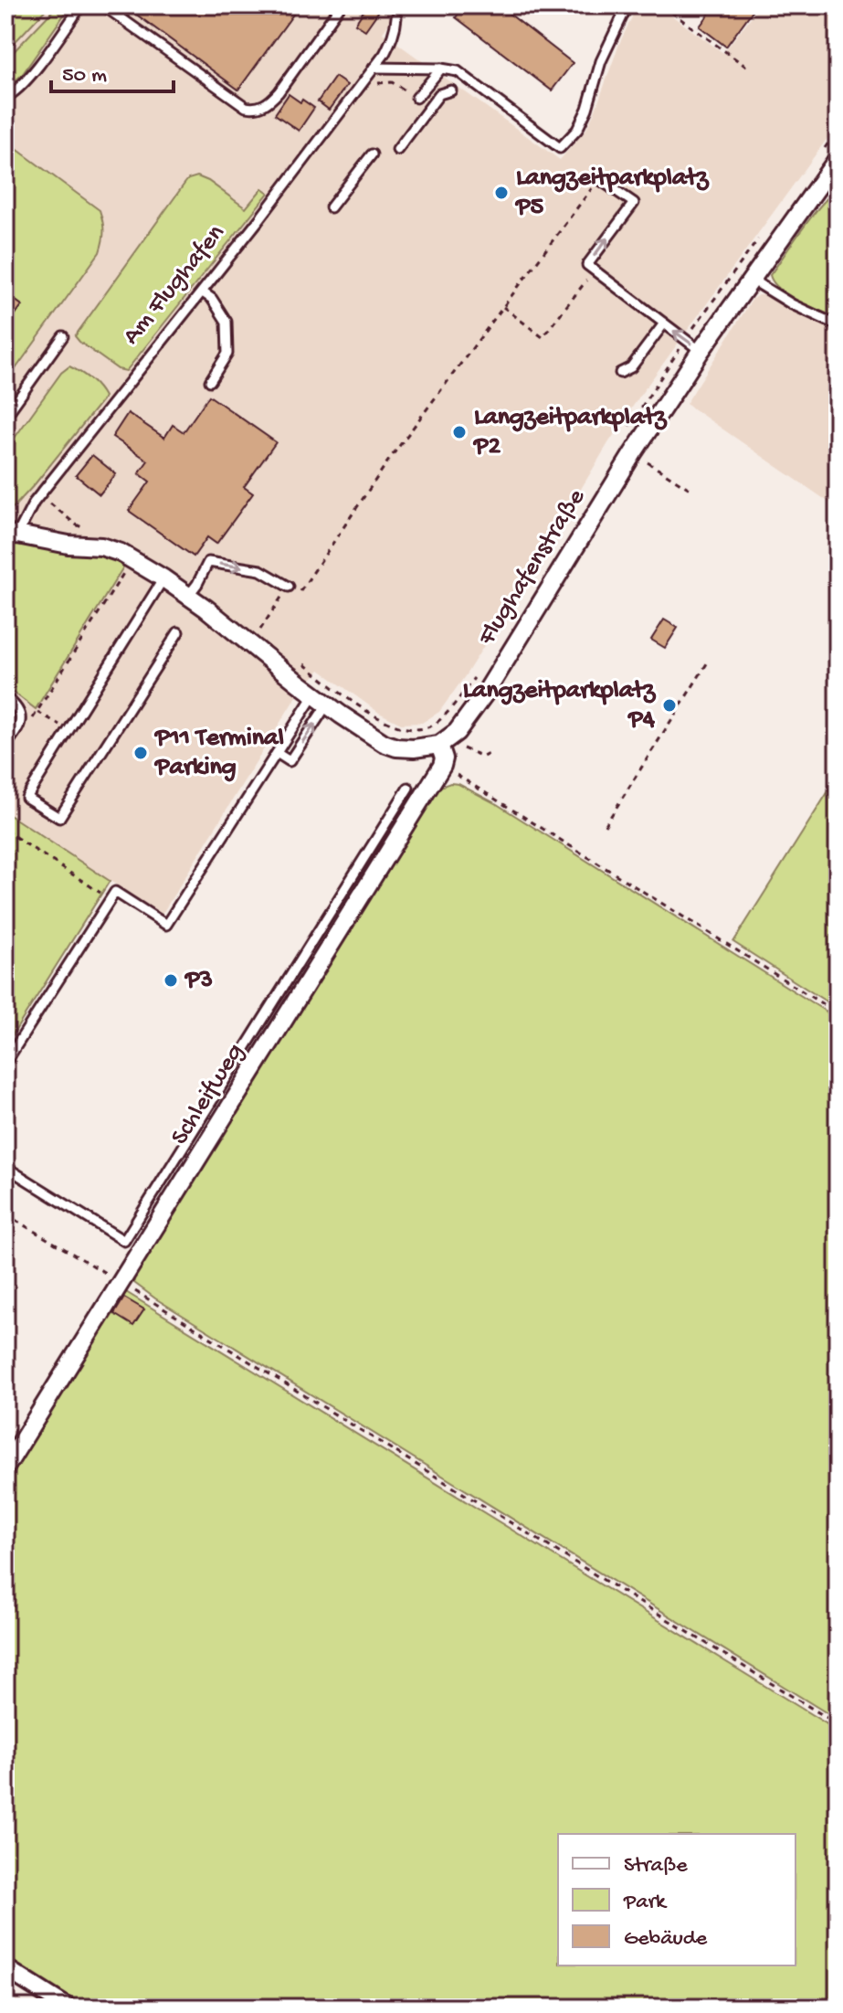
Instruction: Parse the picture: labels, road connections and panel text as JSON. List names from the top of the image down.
{
  "streets": {
    "street": ["Am Flughafen", "Flughafenstraße", "Schleifweg"]
  },
  "crossings": [
    ["Am Flughafen", "Flughafenstraße"]
  ],
  "places": [
    "Langzeitparkplatz P5",
    "Langzeitparkplatz P2",
    "Langzeitparkplatz P4",
    "P11 Terminal Parking",
    "P3"
  ],
  "legend": ["Straße", "Park", "Gebäude"],
  "scale_bar": "50 m"
}
